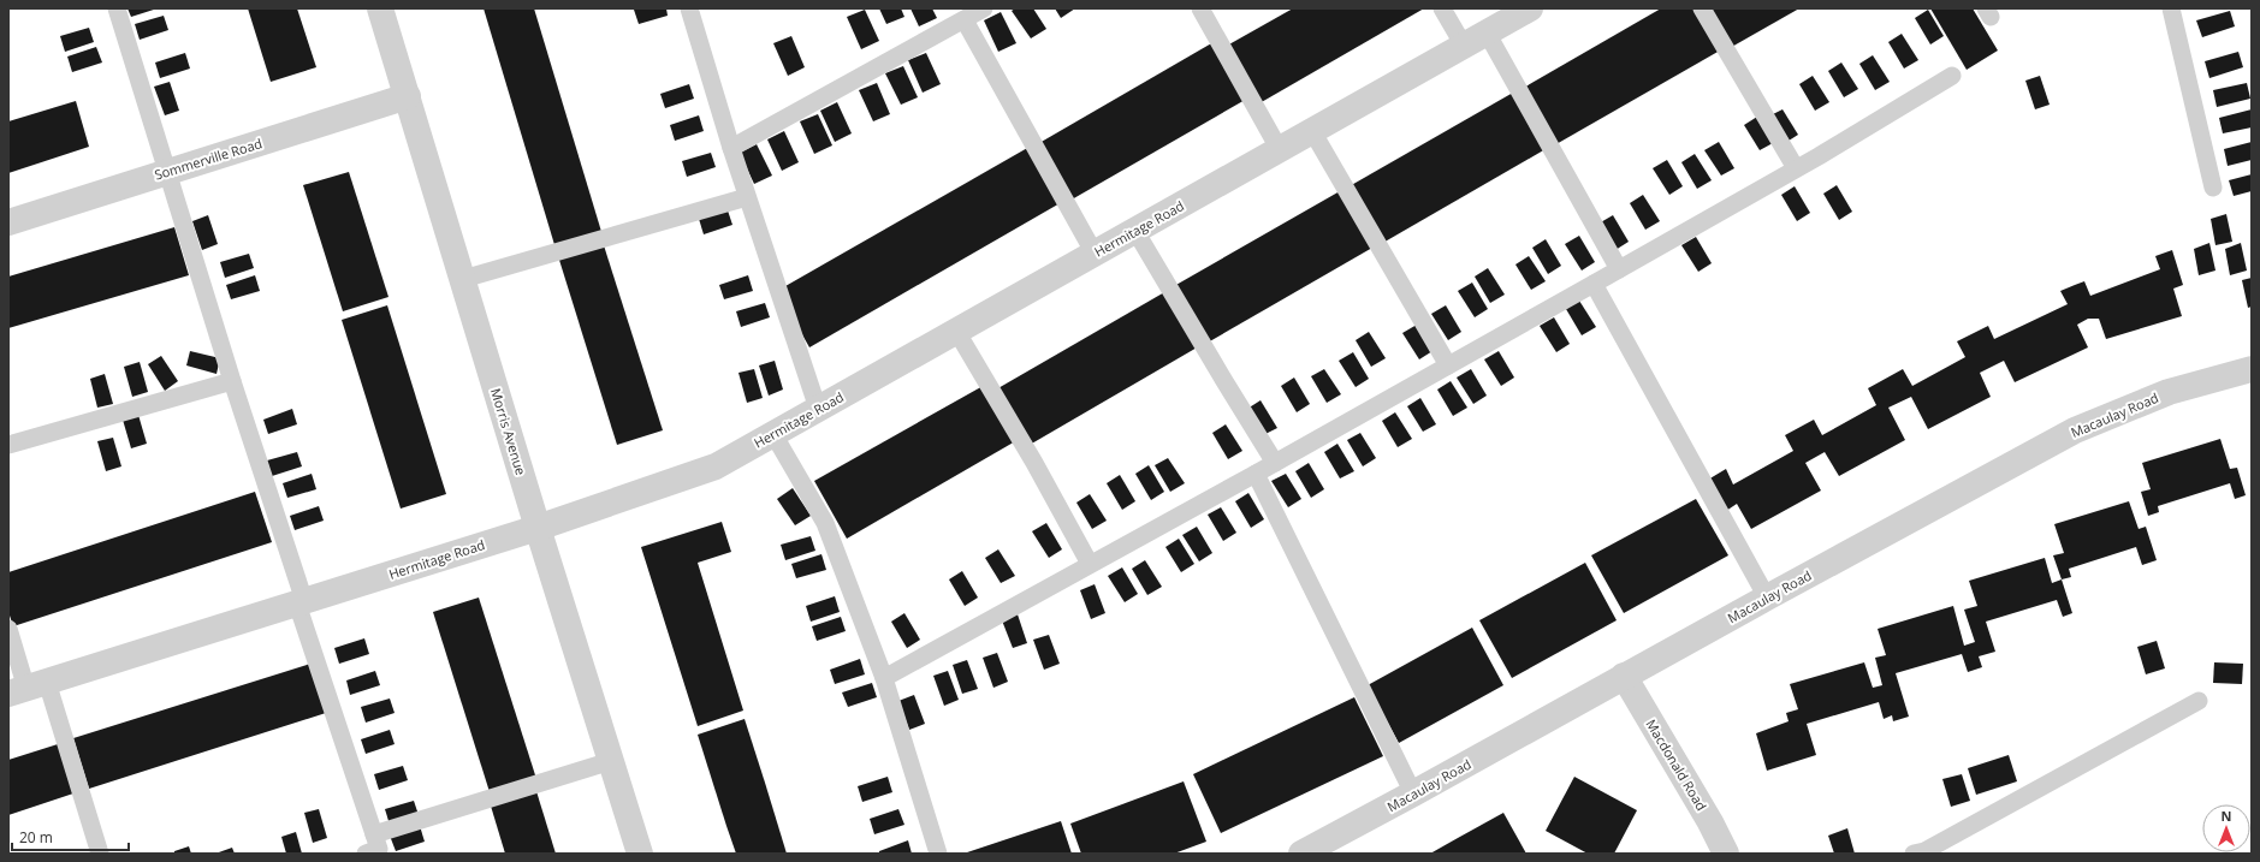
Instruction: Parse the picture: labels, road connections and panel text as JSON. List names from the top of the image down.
{
  "streets": {
    "street": [
      "Sommerville Road",
      "Hermitage Road",
      "Macaulay Road",
      "Morris Avenue",
      "Macdonald Road"
    ]
  },
  "crossings": [
    ["Sommerville Road", "Morris Avenue"],
    ["Hermitage Road", "Morris Avenue"],
    ["Macaulay Road", "Macdonald Road"]
  ],
  "scale_bar": "20 m",
  "north": "top"
}
